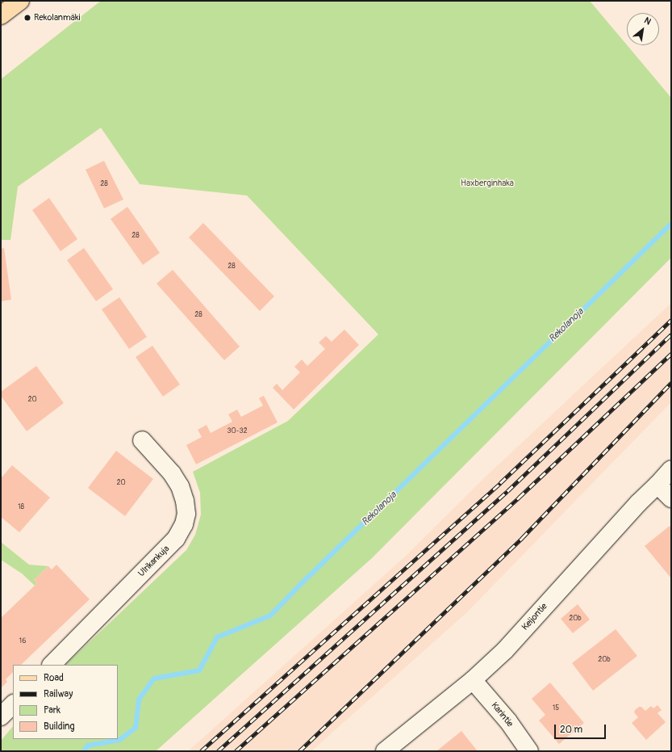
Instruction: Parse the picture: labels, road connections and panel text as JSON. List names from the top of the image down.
{
  "streets": {
    "street": ["Ulrikankuja", "Keijontie", "Karintie"]
  },
  "crossings": [
    ["Keijontie", "Karintie"]
  ],
  "water": ["Rekolanoja"],
  "parks": ["Haxberginhaka"],
  "places": ["Rekolanmäki"],
  "house_numbers": [
    "28",
    "28",
    "28",
    "28",
    "20",
    "30-32",
    "20",
    "18",
    "20b",
    "16",
    "20b",
    "15"
  ],
  "legend": [
    "Road",
    "Railway",
    "Park",
    "Building"
  ],
  "scale_bar": "20 m",
  "north": "top right"
}
